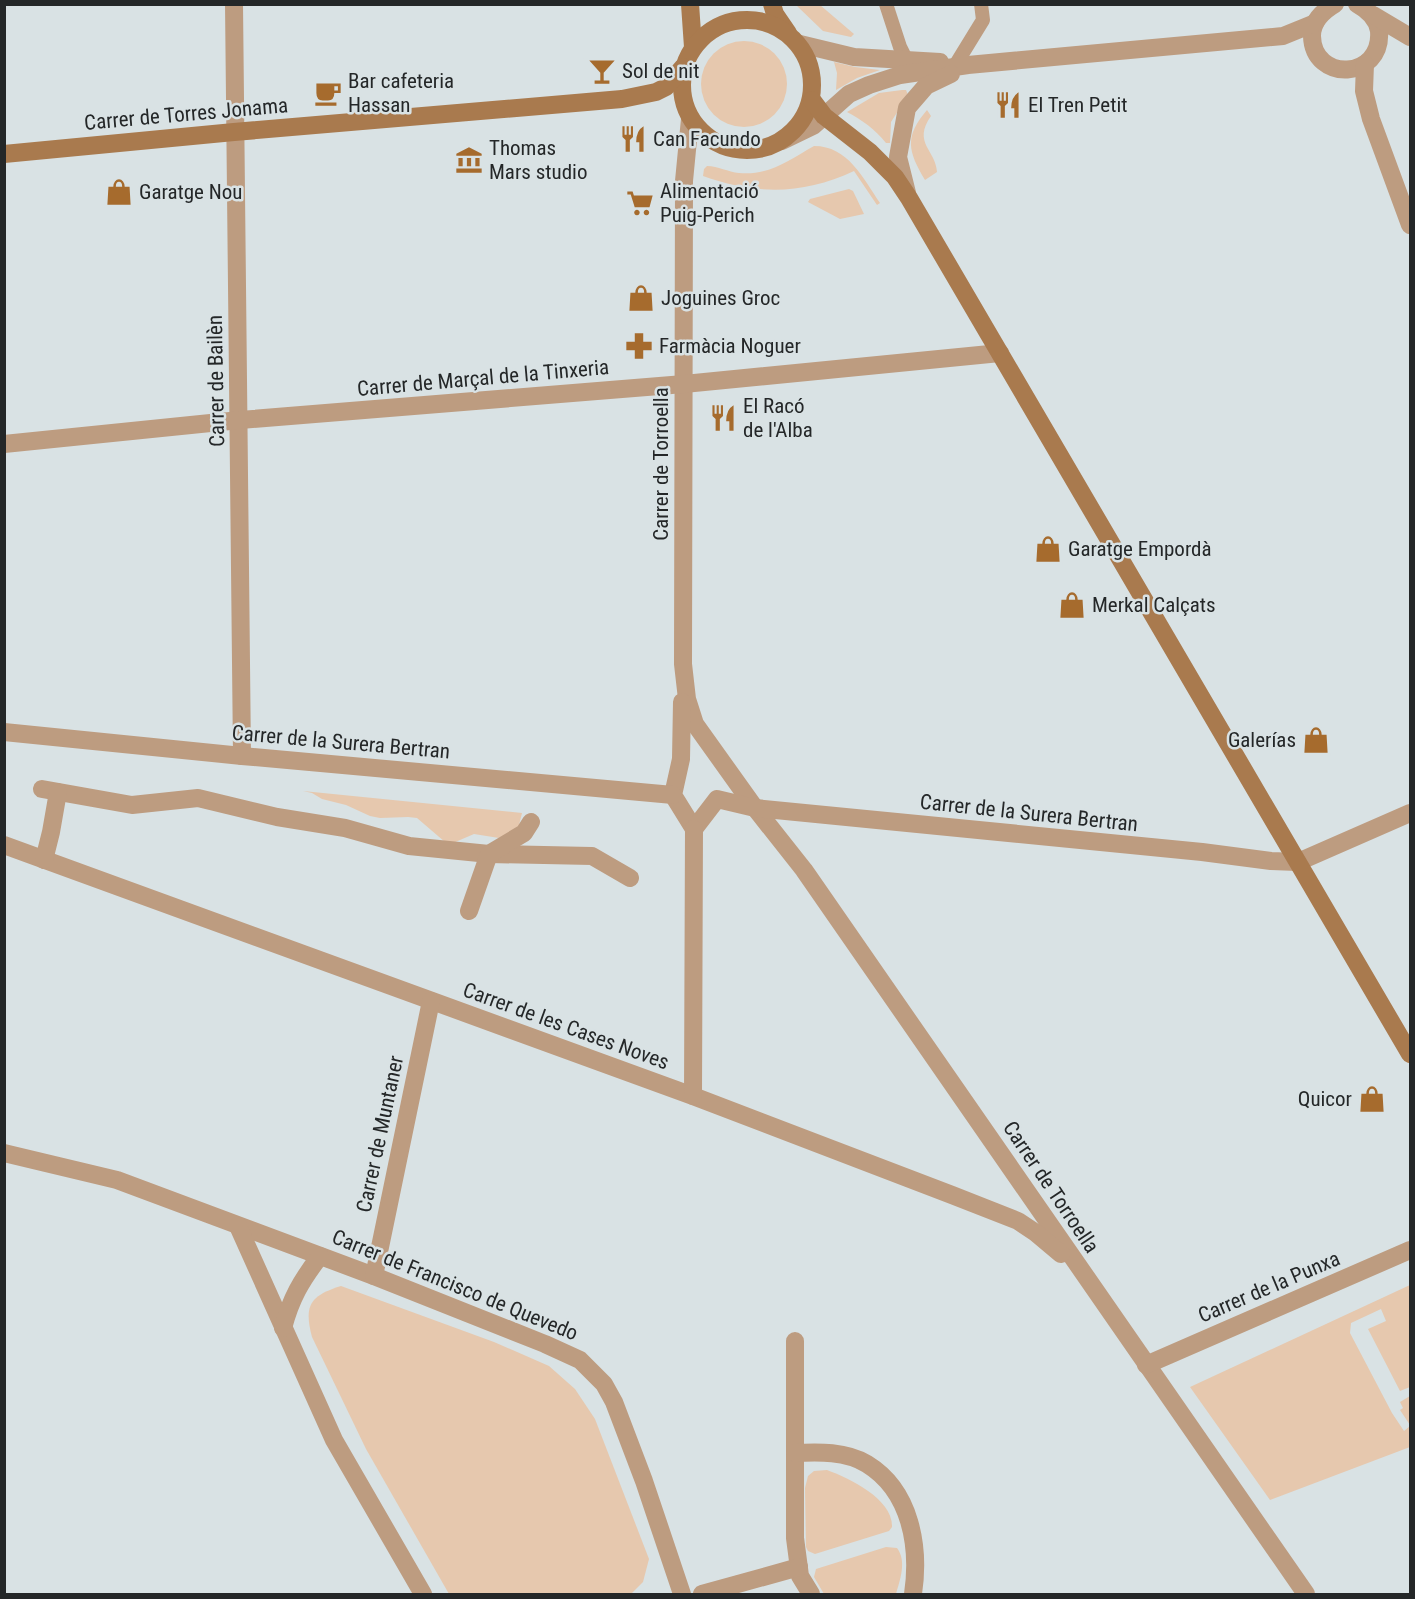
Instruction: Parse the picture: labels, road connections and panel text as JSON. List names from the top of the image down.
{
  "streets": {
    "street": [
      "Carrer de Torres Jonama",
      "Carrer de Marçal de la Tinxeria",
      "Carrer de Bailèn",
      "Carrer de Torroella",
      "Carrer de la Surera Bertran",
      "Carrer de les Cases Noves",
      "Carrer de Muntaner",
      "Carrer de Francisco de Quevedo",
      "Carrer de la Punxa"
    ]
  },
  "crossings": [
    ["Carrer de Torres Jonama", "Carrer de Bailèn"],
    ["Carrer de Torres Jonama", "Carrer de Torroella"],
    ["Carrer de Marçal de la Tinxeria", "Carrer de Bailèn"],
    ["Carrer de Marçal de la Tinxeria", "Carrer de Torroella"],
    ["Carrer de Bailèn", "Carrer de la Surera Bertran"],
    ["Carrer de Torroella", "Carrer de la Surera Bertran"],
    ["Carrer de Torroella", "Carrer de les Cases Noves"],
    ["Carrer de Torroella", "Carrer de la Punxa"],
    ["Carrer de les Cases Noves", "Carrer de Muntaner"],
    ["Carrer de Muntaner", "Carrer de Francisco de Quevedo"]
  ],
  "places": {
    "bar": ["Sol de nit"],
    "cafe": ["Bar cafeteria Hassan"],
    "restaurant": ["El Tren Petit", "Can Facundo", "El Racó de l'Alba"],
    "museum": ["Thomas Mars studio"],
    "shop": [
      "Garatge Nou",
      "Joguines Groc",
      "Garatge Empordà",
      "Merkal Calçats",
      "Galerías",
      "Quicor"
    ],
    "supermarket": ["Alimentació Puig-Perich"],
    "pharmacy": ["Farmàcia Noguer"]
  }
}
